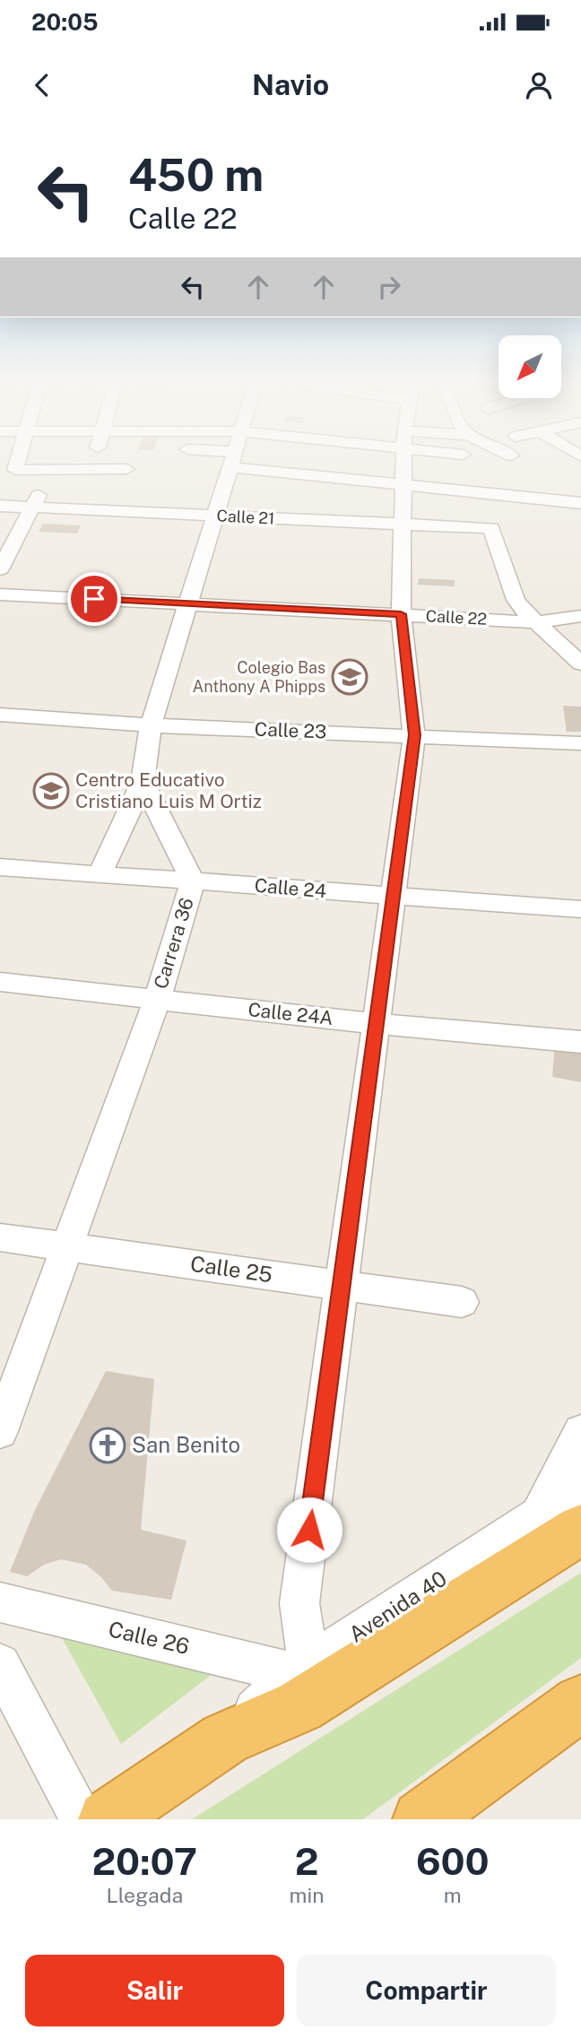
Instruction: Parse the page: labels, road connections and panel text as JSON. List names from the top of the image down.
{
  "streets": {
    "highway": ["Avenida 40"],
    "street": [
      "Calle 21",
      "Calle 22",
      "Calle 23",
      "Calle 24",
      "Carrera 36",
      "Calle 24A",
      "Calle 25",
      "Calle 26"
    ]
  },
  "crossings": [
    ["Calle 21", "Calle 22"],
    ["Calle 24", "Carrera 36"],
    ["Carrera 36", "Calle 24A"],
    ["Carrera 36", "Calle 25"],
    ["Avenida 40", "Calle 26"]
  ],
  "places": {
    "school or university": ["Colegio Bas Anthony A Phipps", "Centro Educativo Cristiano Luis M Ortiz"],
    "church": ["San Benito"]
  },
  "north": "bottom left",
  "page": {
    "status": "20:05",
    "header": "Navio",
    "turn": ["450 m", "Calle 22"],
    "eta": [
      "20:07",
      "Llegada",
      "2",
      "min",
      "600",
      "m"
    ],
    "buttons": ["Salir", "Compartir"]
  }
}
